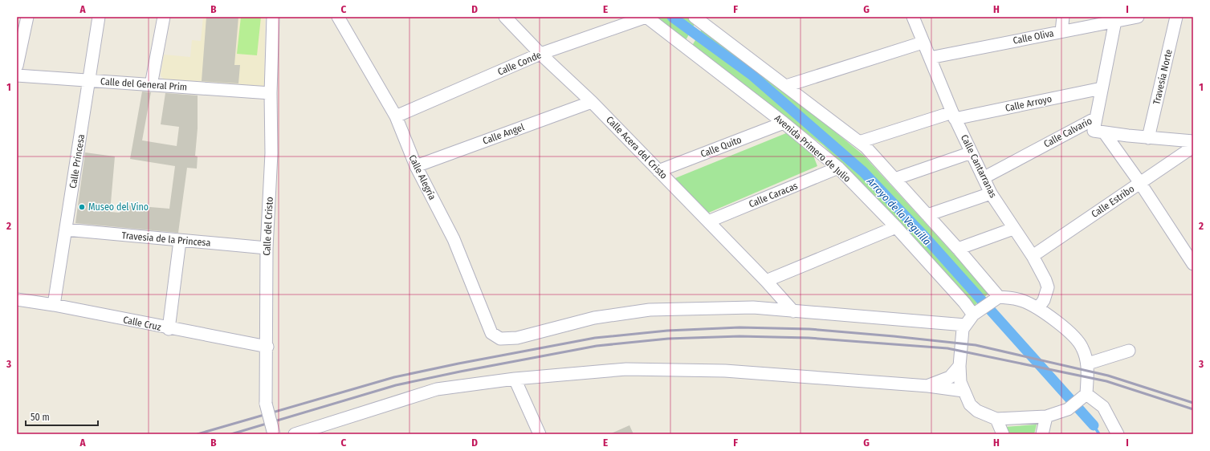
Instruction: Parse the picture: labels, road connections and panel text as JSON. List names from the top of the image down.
{
  "streets": {
    "street": [
      "Calle Oliva",
      "Calle Conde",
      "Travesía Norte",
      "Calle del General Prim",
      "Calle Arroyo",
      "Calle Calvario",
      "Calle Angel",
      "Calle Quito",
      "Calle Acera del Cristo",
      "Avenida Primero de Julio",
      "Calle Princesa",
      "Calle Cantarranas",
      "Calle Alegría",
      "Calle Caracas",
      "Calle Estribo",
      "Calle del Cristo",
      "Travesía de la Princesa",
      "Calle Cruz"
    ]
  },
  "crossings": [
    ["Calle Oliva", "Calle Calvario"],
    ["Calle Oliva", "Calle Cantarranas"],
    ["Calle Conde", "Calle Acera del Cristo"],
    ["Calle Conde", "Avenida Primero de Julio"],
    ["Calle Conde", "Calle Alegría"],
    ["Calle del General Prim", "Calle Princesa"],
    ["Calle del General Prim", "Calle del Cristo"],
    ["Calle Arroyo", "Calle Calvario"],
    ["Calle Arroyo", "Calle Cantarranas"],
    ["Calle Calvario", "Calle Cantarranas"],
    ["Calle Angel", "Calle Acera del Cristo"],
    ["Calle Angel", "Calle Alegría"],
    ["Calle Quito", "Calle Acera del Cristo"],
    ["Calle Quito", "Avenida Primero de Julio"],
    ["Calle Acera del Cristo", "Calle Alegría"],
    ["Calle Acera del Cristo", "Calle Caracas"],
    ["Avenida Primero de Julio", "Calle Caracas"],
    ["Calle Princesa", "Travesía de la Princesa"],
    ["Calle Princesa", "Calle Cruz"],
    ["Calle Cantarranas", "Calle Estribo"],
    ["Calle del Cristo", "Travesía de la Princesa"],
    ["Calle del Cristo", "Calle Cruz"]
  ],
  "water": ["Arroyo de la Veguilla"],
  "places": ["Museo del Vino"],
  "scale_bar": "50 m",
  "grid": {
    "columns": [
      "A",
      "B",
      "C",
      "D",
      "E",
      "F",
      "G",
      "H",
      "I"
    ],
    "rows": ["1", "2", "3"]
  }
}
